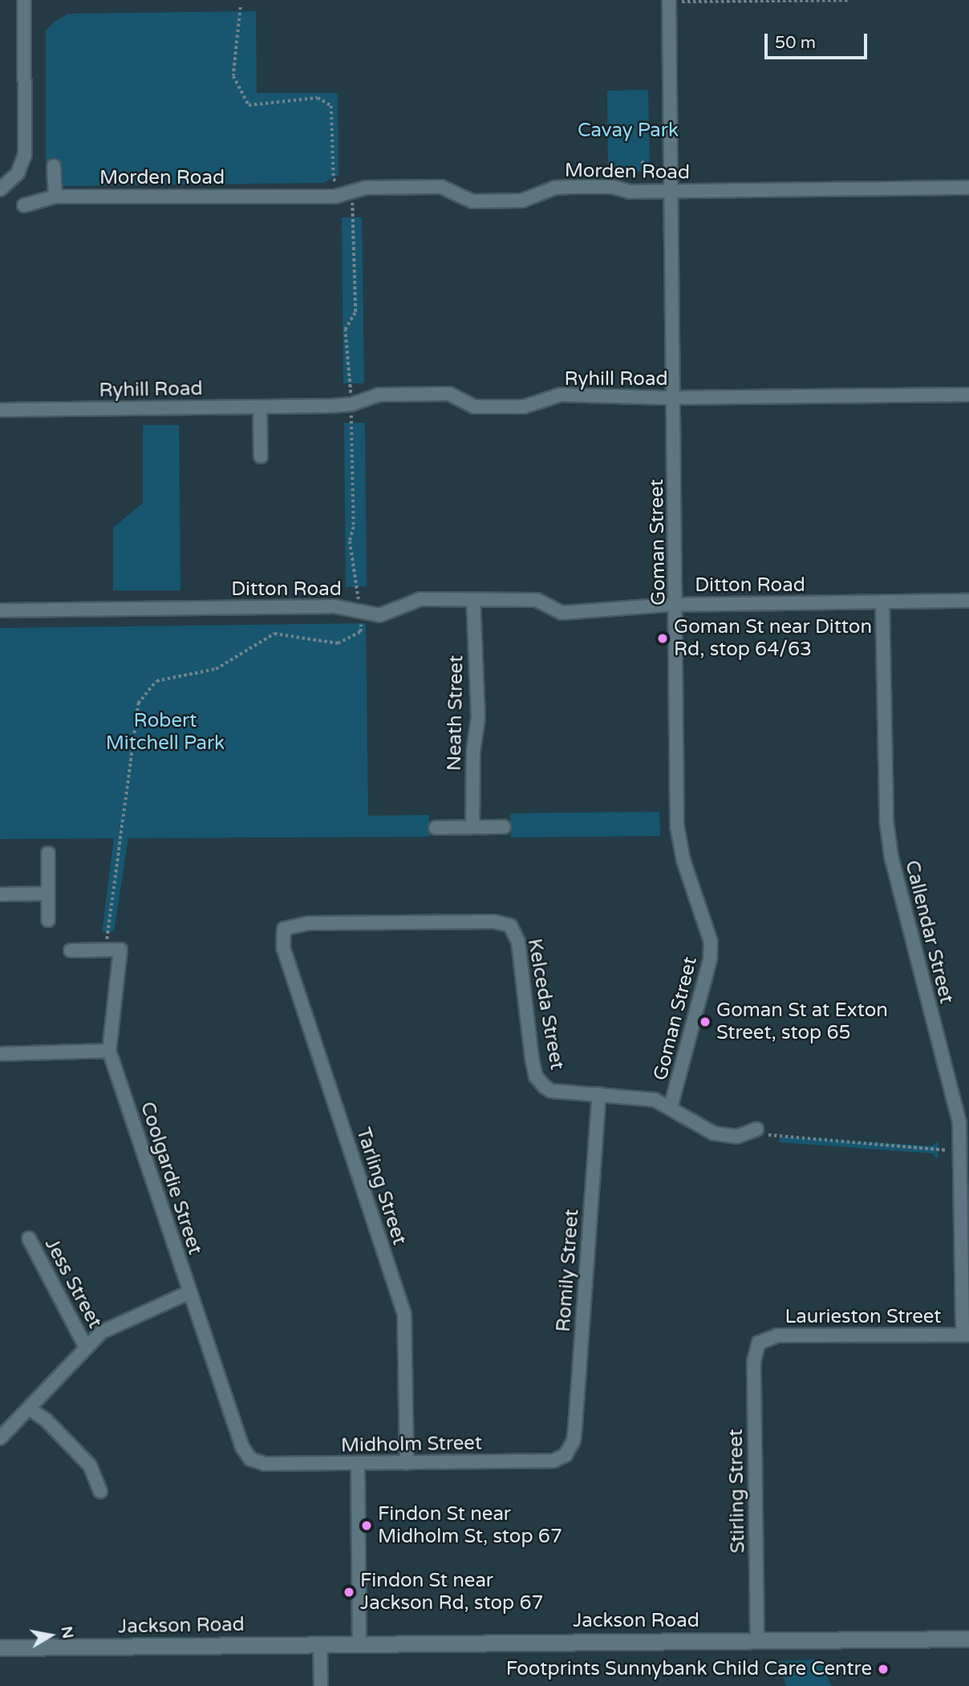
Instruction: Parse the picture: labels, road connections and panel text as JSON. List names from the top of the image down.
{
  "streets": {
    "street": [
      "Morden Road",
      "Ryhill Road",
      "Goman Street",
      "Ditton Road",
      "Neath Street",
      "Callendar Street",
      "Kelceda Street",
      "Coolgardie Street",
      "Tarling Street",
      "Romily Street",
      "Jess Street",
      "Laurieston Street",
      "Midholm Street",
      "Stirling Street",
      "Jackson Road"
    ]
  },
  "crossings": [
    ["Morden Road", "Goman Street"],
    ["Ryhill Road", "Goman Street"],
    ["Goman Street", "Ditton Road"],
    ["Goman Street", "Kelceda Street"],
    ["Ditton Road", "Neath Street"],
    ["Ditton Road", "Callendar Street"],
    ["Callendar Street", "Laurieston Street"],
    ["Kelceda Street", "Tarling Street"],
    ["Kelceda Street", "Romily Street"],
    ["Coolgardie Street", "Midholm Street"],
    ["Tarling Street", "Midholm Street"],
    ["Romily Street", "Midholm Street"],
    ["Laurieston Street", "Stirling Street"],
    ["Stirling Street", "Jackson Road"]
  ],
  "parks": ["Cavay Park", "Robert Mitchell Park"],
  "places": [
    "Goman St near Ditton Rd, stop 64/63",
    "Goman St at Exton Street, stop 65",
    "Findon St near Midholm St, stop 67",
    "Findon St near Jackson Rd, stop 67",
    "Footprints Sunnybank Child Care Centre"
  ],
  "scale_bar": "50 m",
  "north": "right"
}
